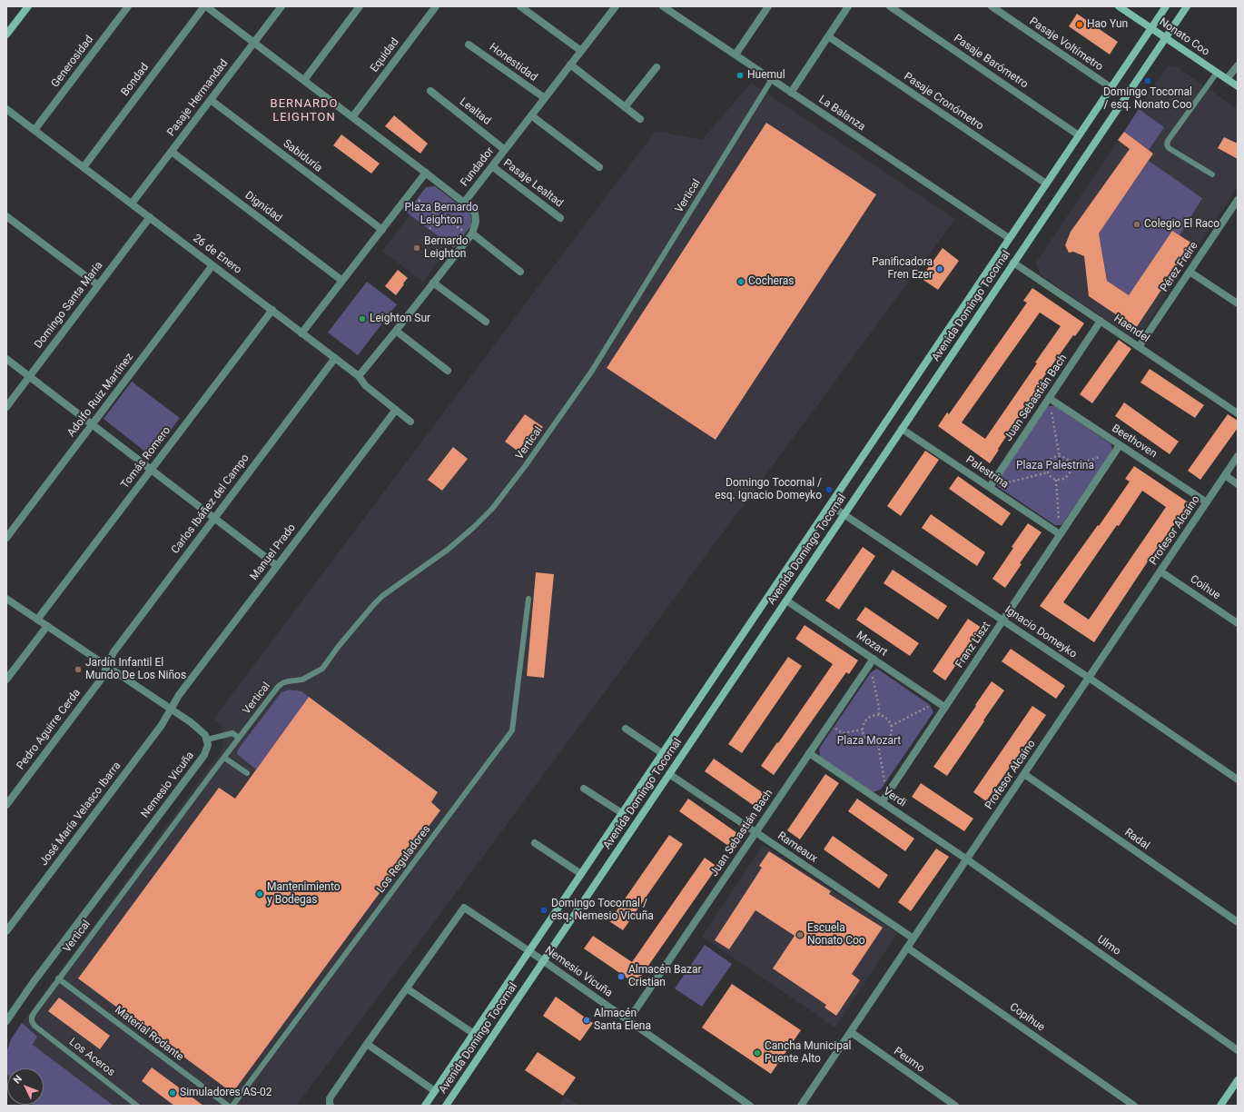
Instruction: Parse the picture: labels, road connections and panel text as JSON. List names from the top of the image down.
{
  "streets": {
    "main road": ["Nonato Coo", "Avenida Domingo Tocornal"],
    "street": [
      "Pasaje Voltímetro",
      "Equidad",
      "Generosidad",
      "Pasaje Barómetro",
      "Honestidad",
      "Bondad",
      "Pasaje Hermandad",
      "Pasaje Cronómetro",
      "Lealtad",
      "La Balanza",
      "Sabiduría",
      "Fundador",
      "Pasaje Lealtad",
      "Dignidad",
      "26 de Enero",
      "Pérez Freire",
      "Domingo Santa María",
      "Haendel",
      "Adolfo Ruiz Martínez",
      "Juan Sebastián Bach",
      "Beethoven",
      "Tomás Romero",
      "Palestrina",
      "Carlos Ibáñez del Campo",
      "Profesor Alcaíno",
      "Manuel Prado",
      "Coihue",
      "Ignacio Domeyko",
      "Mozart",
      "Franz Liszt",
      "Pedro Aguirre Cerda",
      "Nemesio Vicuña",
      "Verdi",
      "José María Velasco Ibarra",
      "Radal",
      "Rameaux",
      "Ulmo",
      "Copihue",
      "Peumo"
    ],
    "lane": [
      "Vertical",
      "Los Reguladores",
      "Material Rodante",
      "Los Aceros"
    ]
  },
  "crossings": [
    ["Nonato Coo", "Avenida Domingo Tocornal"],
    ["Pasaje Voltímetro", "Avenida Domingo Tocornal"],
    ["Generosidad", "26 de Enero"],
    ["Pasaje Barómetro", "Avenida Domingo Tocornal"],
    ["Honestidad", "Fundador"],
    ["Bondad", "26 de Enero"],
    ["Pasaje Hermandad", "Sabiduría"],
    ["Pasaje Hermandad", "Dignidad"],
    ["Pasaje Hermandad", "26 de Enero"],
    ["Pasaje Cronómetro", "Avenida Domingo Tocornal"],
    ["Lealtad", "Fundador"],
    ["La Balanza", "Vertical"],
    ["La Balanza", "Avenida Domingo Tocornal"],
    ["Fundador", "Pasaje Lealtad"],
    ["Fundador", "26 de Enero"],
    ["Vertical", "Material Rodante"],
    ["Vertical", "Los Aceros"],
    ["26 de Enero", "Domingo Santa María"],
    ["26 de Enero", "Adolfo Ruiz Martínez"],
    ["26 de Enero", "Tomás Romero"],
    ["26 de Enero", "Carlos Ibáñez del Campo"],
    ["26 de Enero", "Manuel Prado"],
    ["Pérez Freire", "Haendel"],
    ["Avenida Domingo Tocornal", "Haendel"],
    ["Avenida Domingo Tocornal", "Palestrina"],
    ["Avenida Domingo Tocornal", "Ignacio Domeyko"],
    ["Avenida Domingo Tocornal", "Mozart"],
    ["Avenida Domingo Tocornal", "Nemesio Vicuña"],
    ["Avenida Domingo Tocornal", "Rameaux"],
    ["Haendel", "Juan Sebastián Bach"],
    ["Juan Sebastián Bach", "Beethoven"],
    ["Juan Sebastián Bach", "Palestrina"],
    ["Juan Sebastián Bach", "Mozart"],
    ["Juan Sebastián Bach", "Nemesio Vicuña"],
    ["Juan Sebastián Bach", "Verdi"],
    ["Juan Sebastián Bach", "Rameaux"],
    ["Beethoven", "Profesor Alcaíno"],
    ["Beethoven", "Franz Liszt"],
    ["Palestrina", "Franz Liszt"],
    ["Carlos Ibáñez del Campo", "Pedro Aguirre Cerda"],
    ["Profesor Alcaíno", "Coihue"],
    ["Profesor Alcaíno", "Ignacio Domeyko"],
    ["Profesor Alcaíno", "Verdi"],
    ["Profesor Alcaíno", "Radal"],
    ["Profesor Alcaíno", "Rameaux"],
    ["Profesor Alcaíno", "Ulmo"],
    ["Profesor Alcaíno", "Copihue"],
    ["Profesor Alcaíno", "Peumo"],
    ["Manuel Prado", "José María Velasco Ibarra"],
    ["Ignacio Domeyko", "Franz Liszt"],
    ["Mozart", "Franz Liszt"],
    ["Franz Liszt", "Verdi"],
    ["Verdi", "Ulmo"]
  ],
  "districts": ["BERNARDO LEIGHTON"],
  "parks": ["Plaza Bernardo Leighton", "Plaza Palestrina", "Plaza Mozart"],
  "places": [
    "Hao Yun",
    "Huemul",
    "Domingo Tocornal / esq. Nonato Coo",
    "Colegio El Raco",
    "Bernardo Leighton",
    "Panificadora Fren Ezer",
    "Cocheras",
    "Leighton Sur",
    "Domingo Tocornal / esq. Ignacio Domeyko",
    "Jardín Infantil El Mundo De Los Niños",
    "Mantenimiento y Bodegas",
    "Domingo Tocornal / esq. Nemesio Vicuña",
    "Escuela Nonato Coo",
    "Almacén Bazar Cristian",
    "Almacén Santa Elena",
    "Cancha Municipal Puente Alto",
    "Simuladores AS-02"
  ],
  "north": "top left"
}
